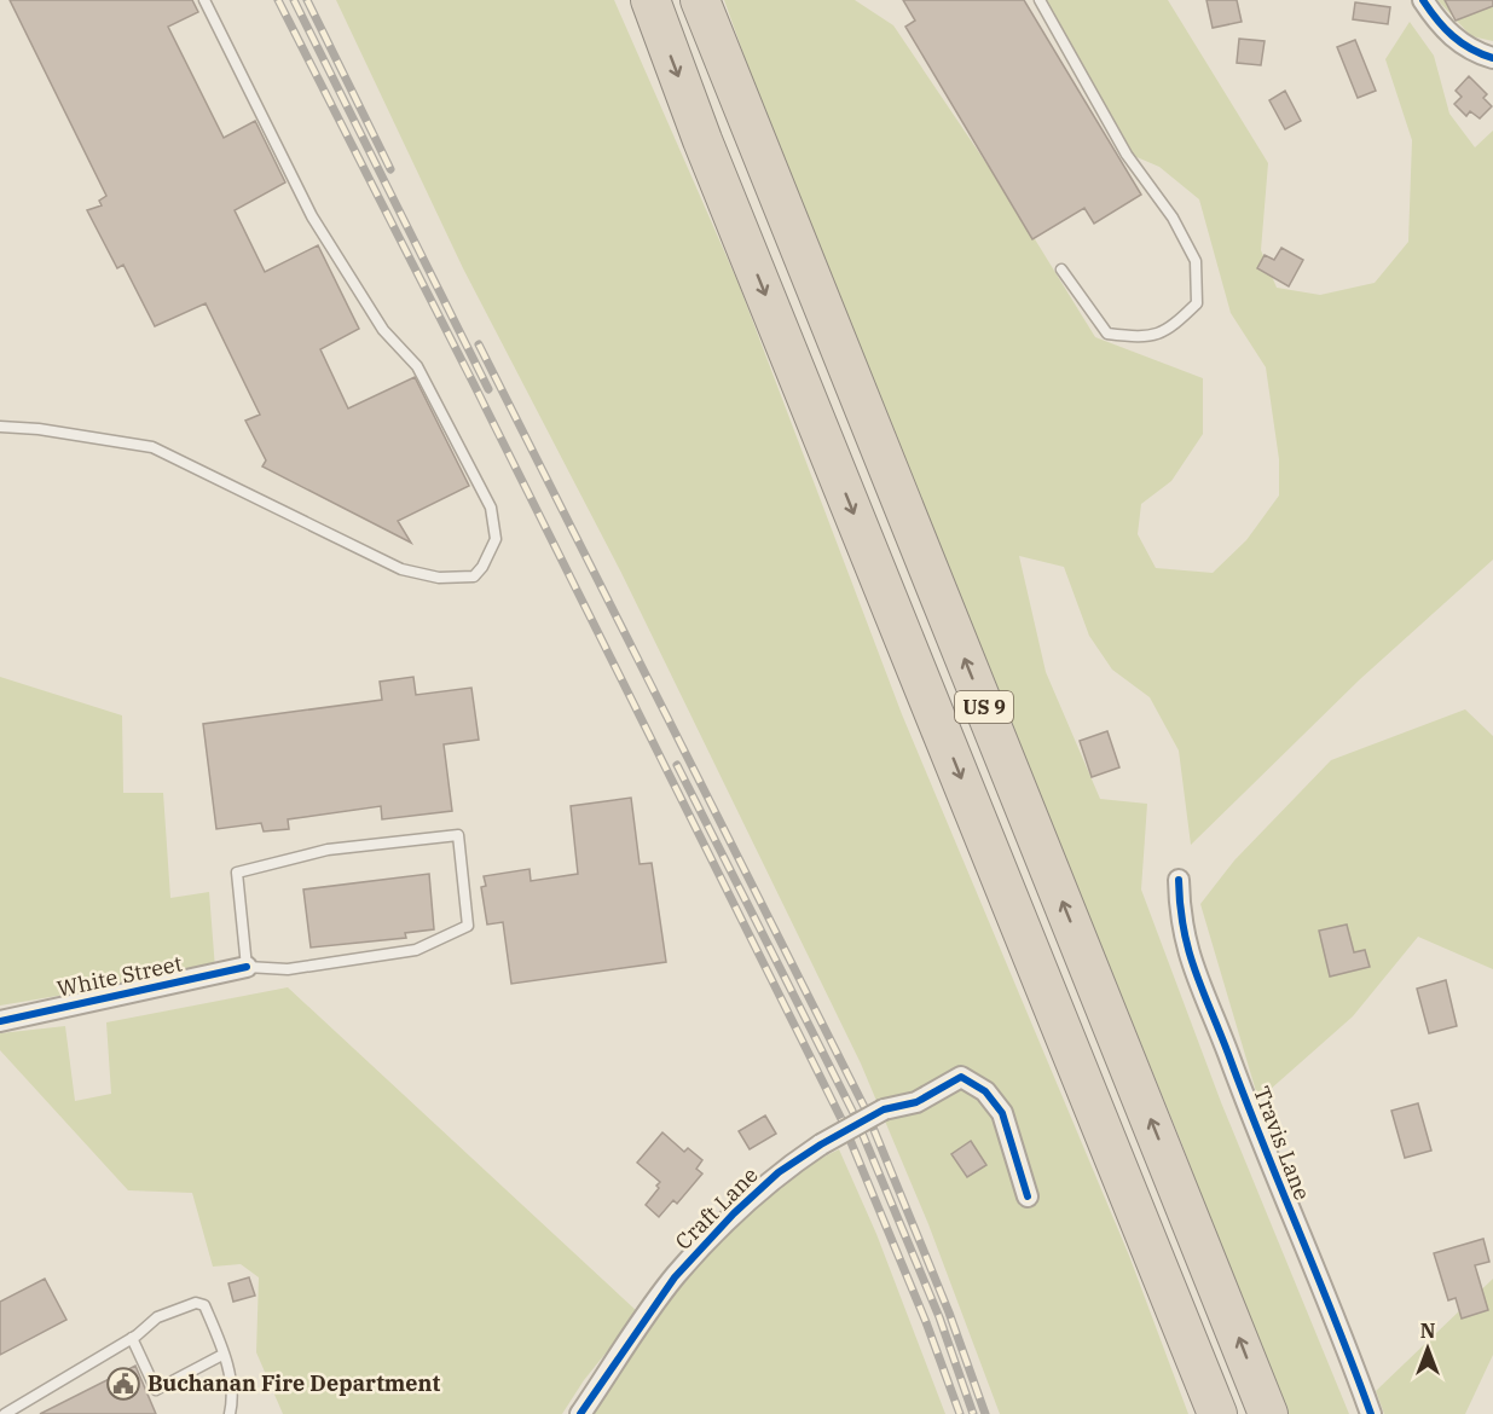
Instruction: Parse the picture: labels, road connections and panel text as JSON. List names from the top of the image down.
{
  "streets": {
    "highway": ["US 9"],
    "street": ["White Street", "Travis Lane", "Craft Lane"]
  },
  "places": {
    "public building": ["Buchanan Fire Department"]
  },
  "north": "top"
}
